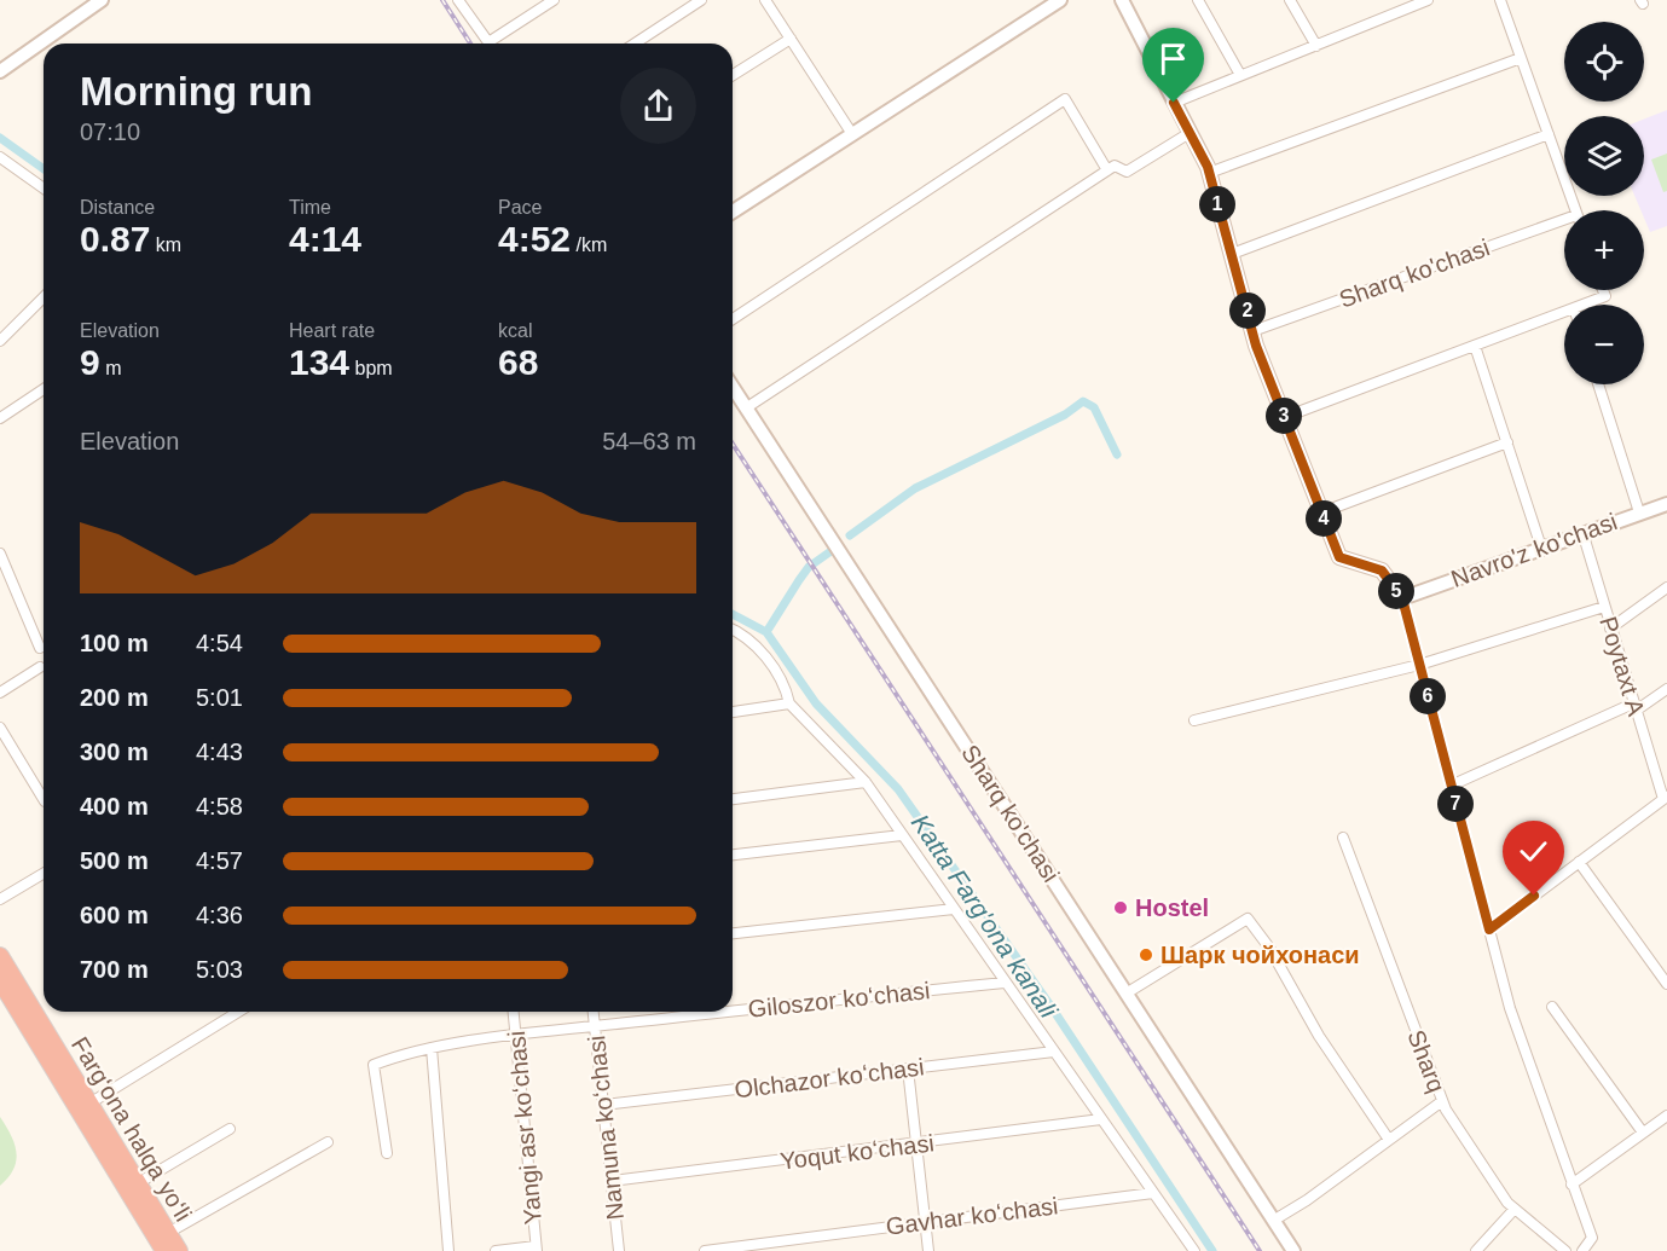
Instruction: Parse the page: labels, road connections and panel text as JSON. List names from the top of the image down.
{
  "streets": {
    "highway": ["Farg‘ona halqa yo‘li"],
    "main road": ["Sharq ko'chasi", "Navro'z ko'chasi"],
    "street": [
      "Poytaxt A",
      "Giloszor koʻchasi",
      "Sharq",
      "Olchazor koʻchasi",
      "Yangi asr koʻchasi",
      "Namuna koʻchasi",
      "Yoqut koʻchasi",
      "Gavhar koʻchasi"
    ]
  },
  "crossings": [
    ["Navro'z ko'chasi", "Poytaxt A"],
    ["Giloszor koʻchasi", "Yangi asr koʻchasi"],
    ["Giloszor koʻchasi", "Namuna koʻchasi"],
    ["Olchazor koʻchasi", "Namuna koʻchasi"],
    ["Namuna koʻchasi", "Yoqut koʻchasi"]
  ],
  "water": ["Katta Farg'ona kanali"],
  "places": ["Hostel", "Шарк чойхонаси"],
  "page": {
    "map_buttons": ["+", "−"],
    "heading": ["Morning run", "07:10"],
    "stats": [
      ["Distance", "0.87 km"],
      ["Time", "4:14"],
      ["Pace", "4:52 /km"],
      ["Elevation", "9 m"],
      ["Heart rate", "134 bpm"],
      ["kcal", "68"]
    ],
    "pins": [
      "1",
      "2",
      "3",
      "4",
      "5",
      "6",
      "7"
    ],
    "chart": ["Elevation", "54–63 m"],
    "list": [
      {
        "name": "100 m",
        "note": "4:54"
      },
      {
        "name": "200 m",
        "note": "5:01"
      },
      {
        "name": "300 m",
        "note": "4:43"
      },
      {
        "name": "400 m",
        "note": "4:58"
      },
      {
        "name": "500 m",
        "note": "4:57"
      },
      {
        "name": "600 m",
        "note": "4:36"
      },
      {
        "name": "700 m",
        "note": "5:03"
      }
    ]
  }
}
